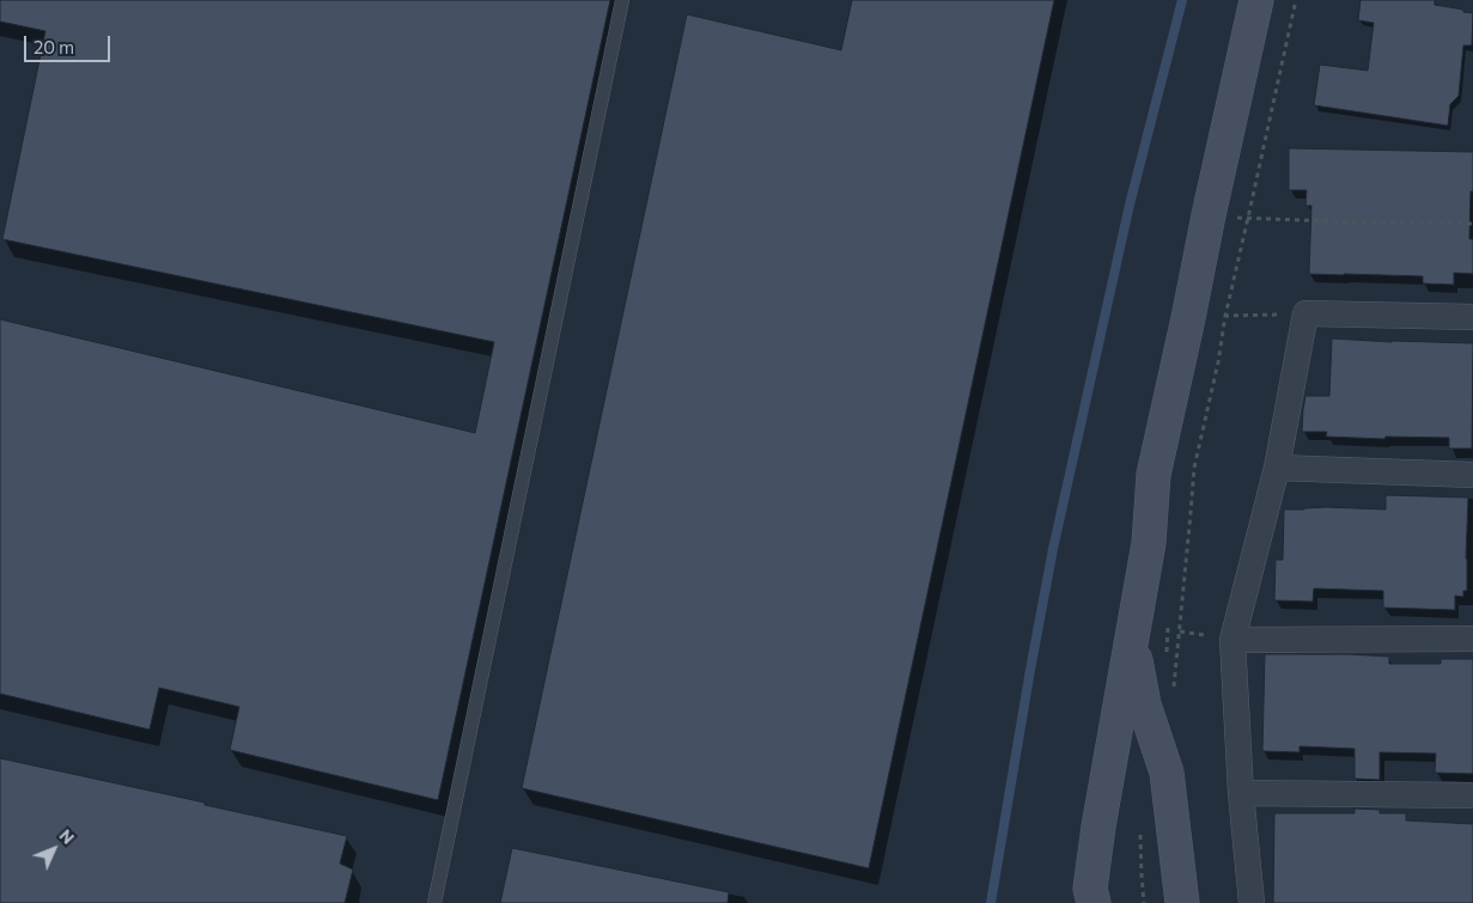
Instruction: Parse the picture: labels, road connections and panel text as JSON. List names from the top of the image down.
{
  "scale_bar": "20 m",
  "north": "top right"
}
